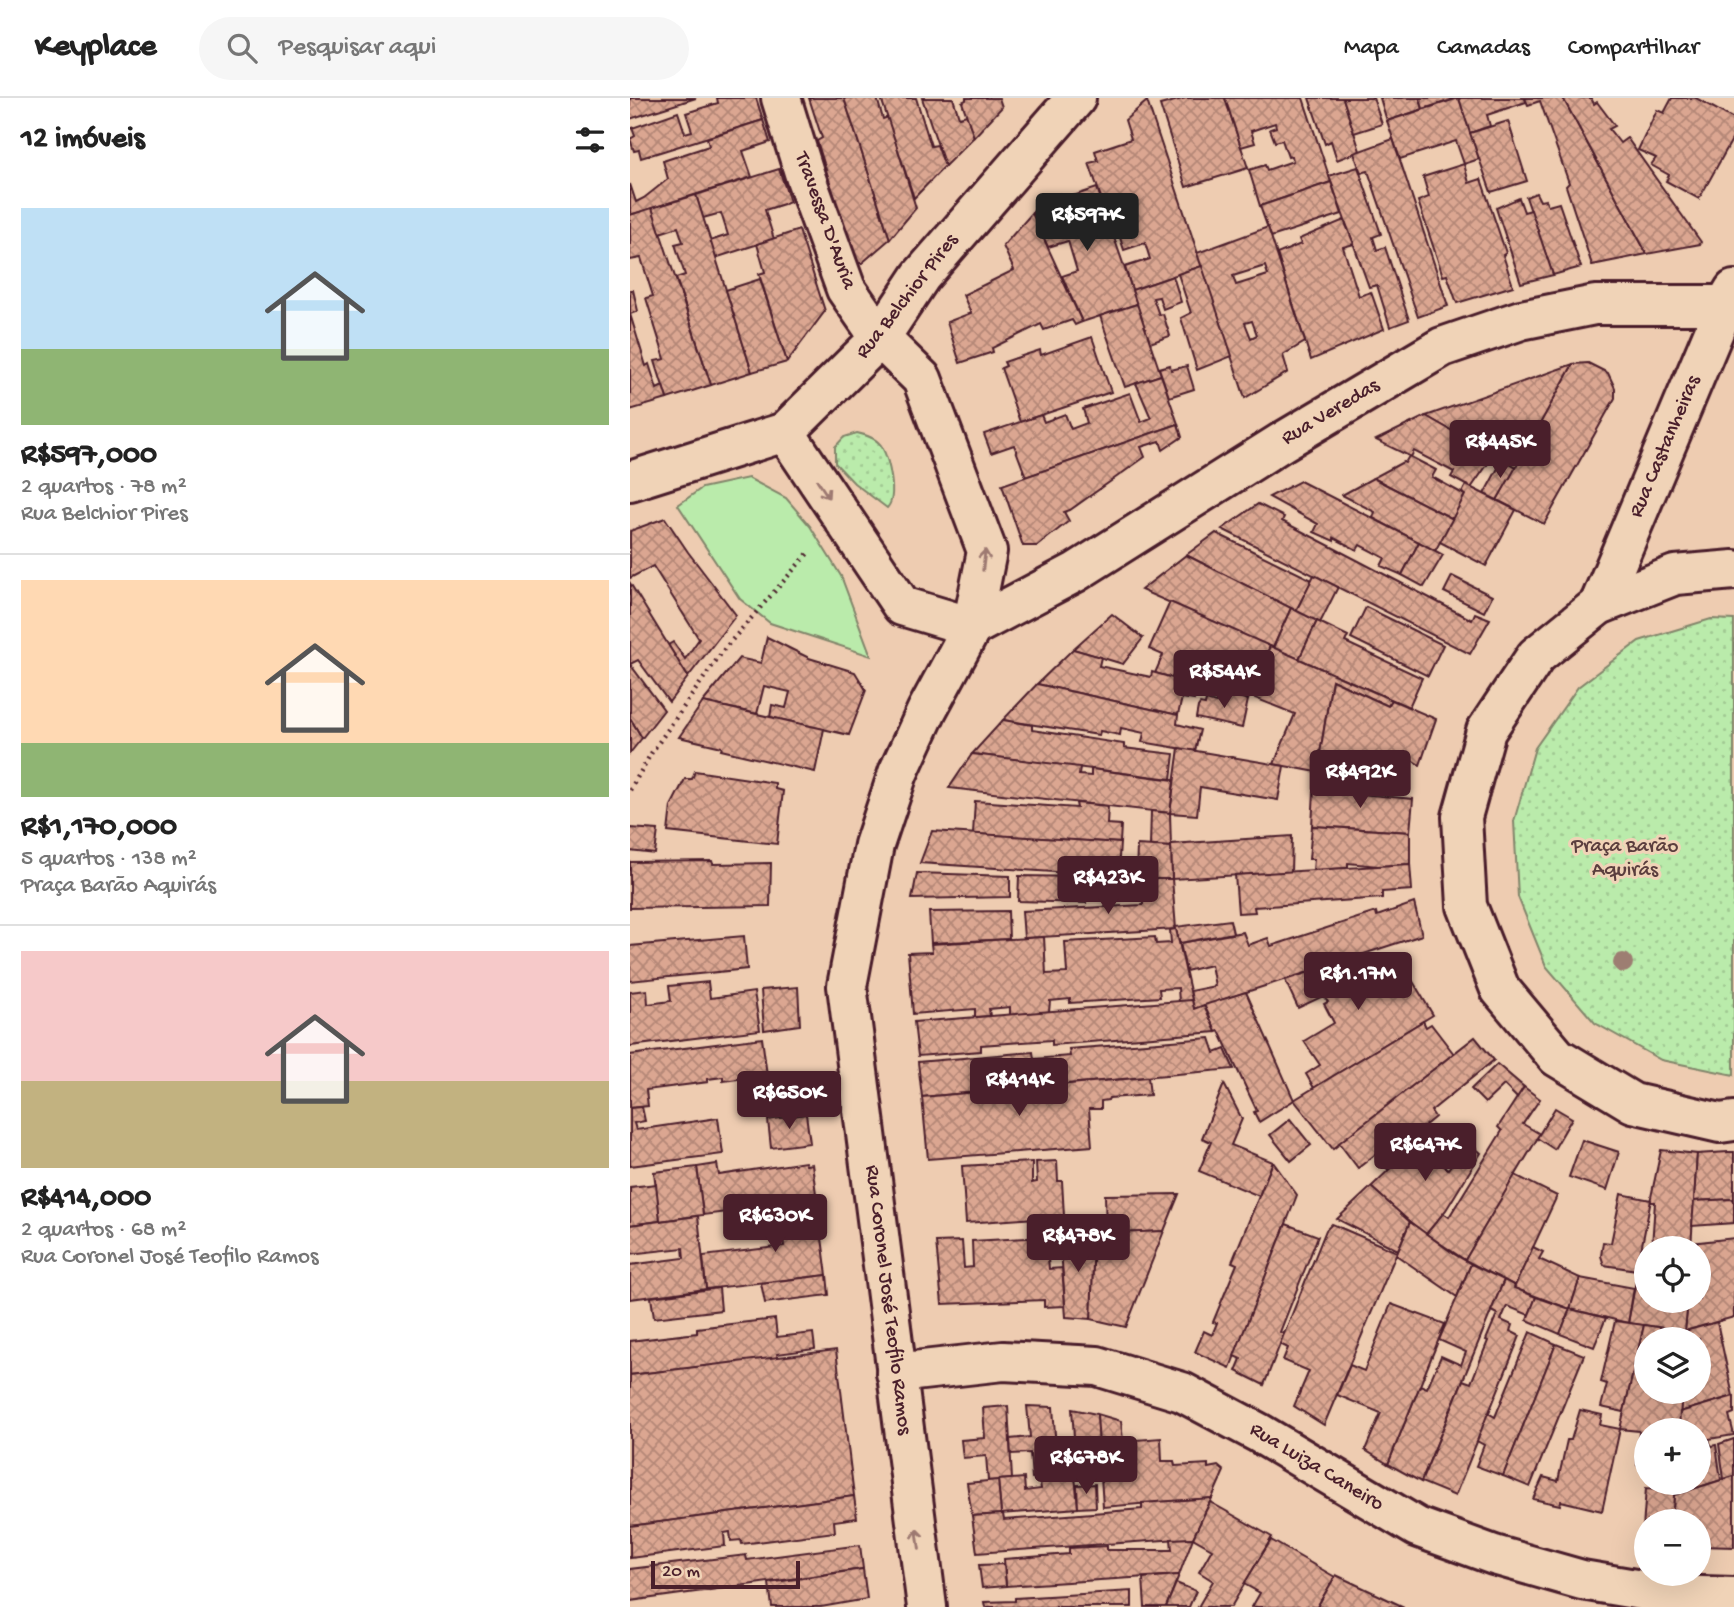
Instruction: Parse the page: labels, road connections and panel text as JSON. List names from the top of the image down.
{
  "streets": {
    "street": [
      "Travessa D'Auria",
      "Rua Belchior Pires",
      "Rua Veredas",
      "Rua Castanheiras",
      "Rua Coronel José Teofilo Ramos",
      "Rua Luiza Caneiro"
    ]
  },
  "crossings": [
    ["Travessa D'Auria", "Rua Belchior Pires"],
    ["Travessa D'Auria", "Rua Veredas"],
    ["Travessa D'Auria", "Rua Coronel José Teofilo Ramos"],
    ["Rua Veredas", "Rua Castanheiras"],
    ["Rua Veredas", "Rua Coronel José Teofilo Ramos"],
    ["Rua Coronel José Teofilo Ramos", "Rua Luiza Caneiro"]
  ],
  "parks": ["Praça Barão Aquirás"],
  "scale_bar": "20 m",
  "page": {
    "header": "Keyplace",
    "search": "Pesquisar aqui",
    "nav": ["Mapa", "Camadas", "Compartilhar"],
    "heading": "12 imóveis",
    "list": [
      {
        "name": "R$597,000",
        "note": "2 quartos · 78 m² · Rua Belchior Pires"
      },
      {
        "name": "R$1,170,000",
        "note": "5 quartos · 138 m² · Praça Barão Aquirás"
      },
      {
        "name": "R$414,000",
        "note": "2 quartos · 68 m² · Rua Coronel José Teofilo Ramos"
      }
    ],
    "price": [
      "R$597K",
      "R$445K",
      "R$544K",
      "R$492K",
      "R$423K",
      "R$1.17M",
      "R$414K",
      "R$650K",
      "R$647K",
      "R$630K",
      "R$478K",
      "R$678K"
    ],
    "map_buttons": ["+", "−"],
    "scale": "20 m"
  }
}
